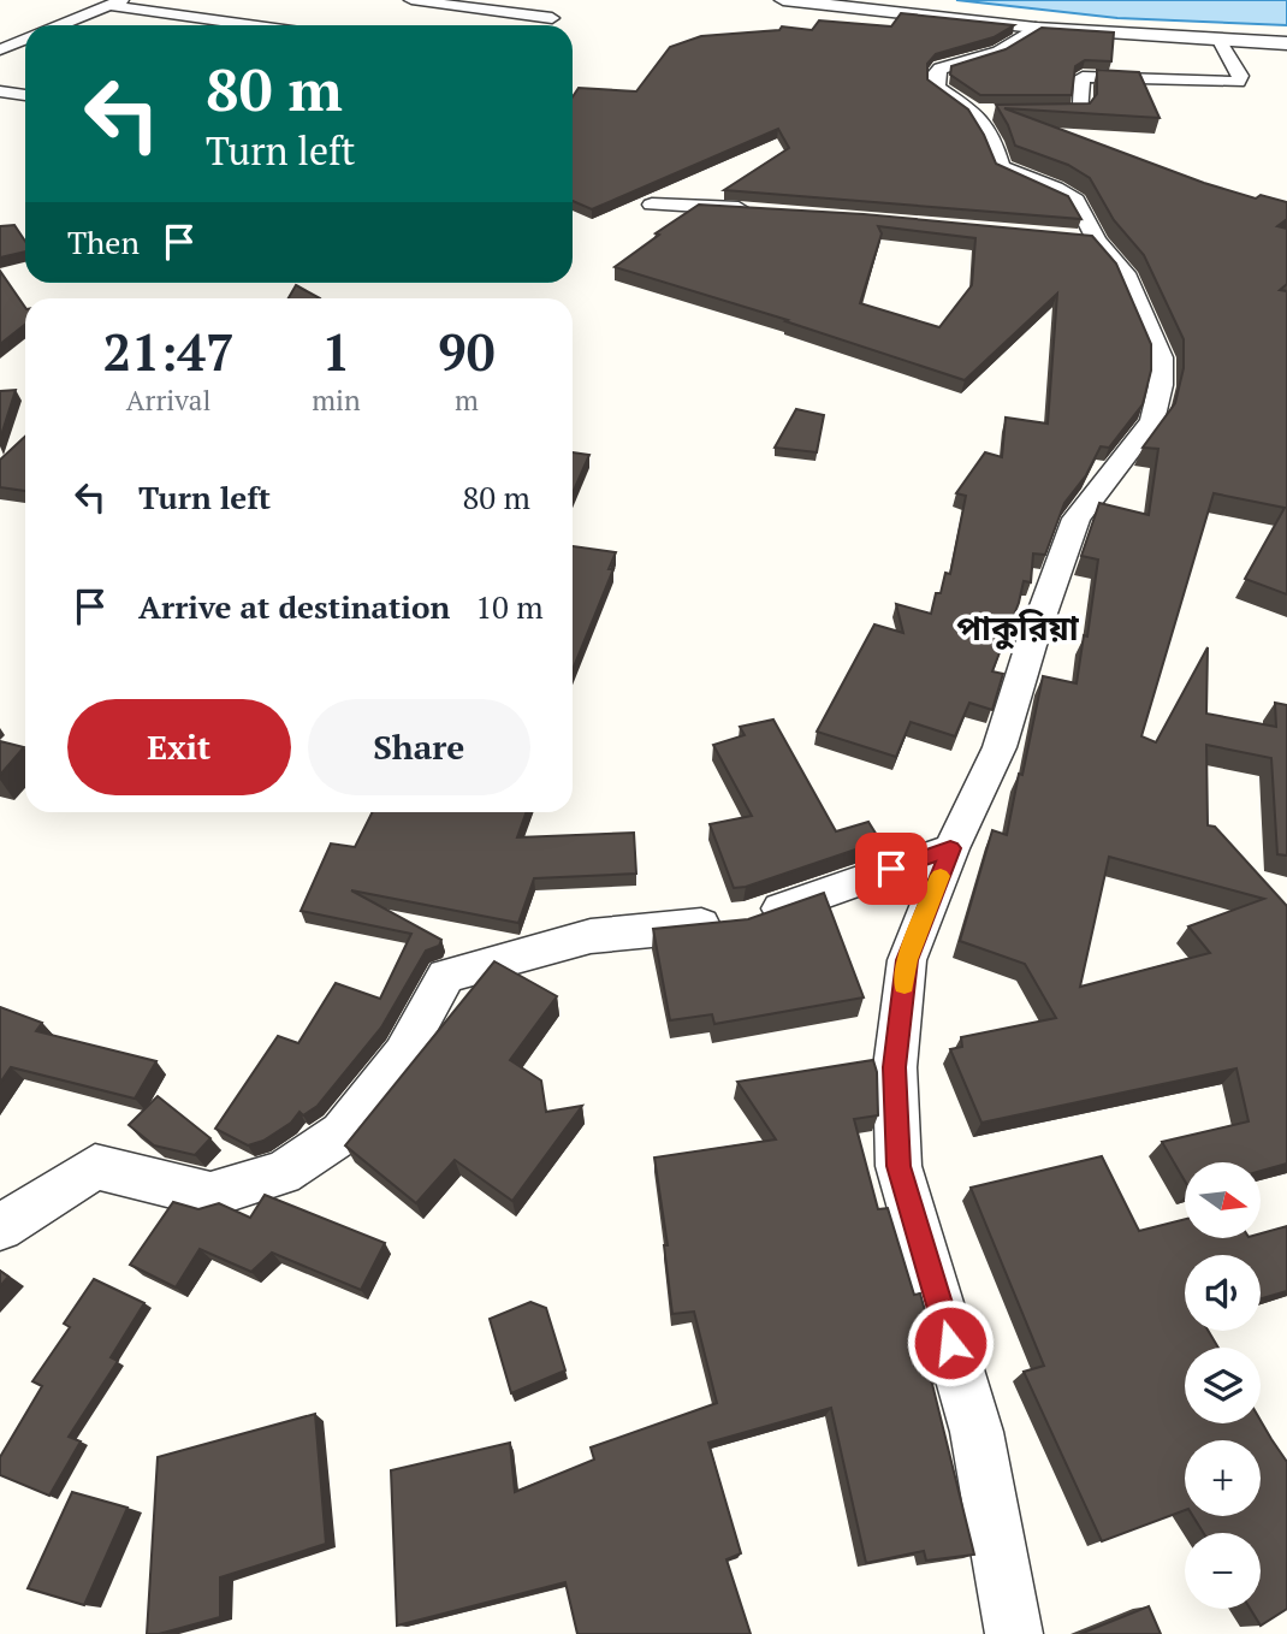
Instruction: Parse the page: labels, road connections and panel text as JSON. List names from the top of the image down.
{
  "districts": ["পাকুরিয়া"],
  "north": "right",
  "page": {
    "turn": ["80 m", "Turn left"],
    "then": "Then",
    "eta": [
      "21:47",
      "Arrival",
      "1",
      "min",
      "90",
      "m"
    ],
    "list": [
      {
        "name": "Turn left",
        "value": "80 m"
      },
      {
        "name": "Arrive at destination",
        "value": "10 m"
      }
    ],
    "buttons": ["Exit", "Share"],
    "map_buttons": ["+", "−"]
  }
}
